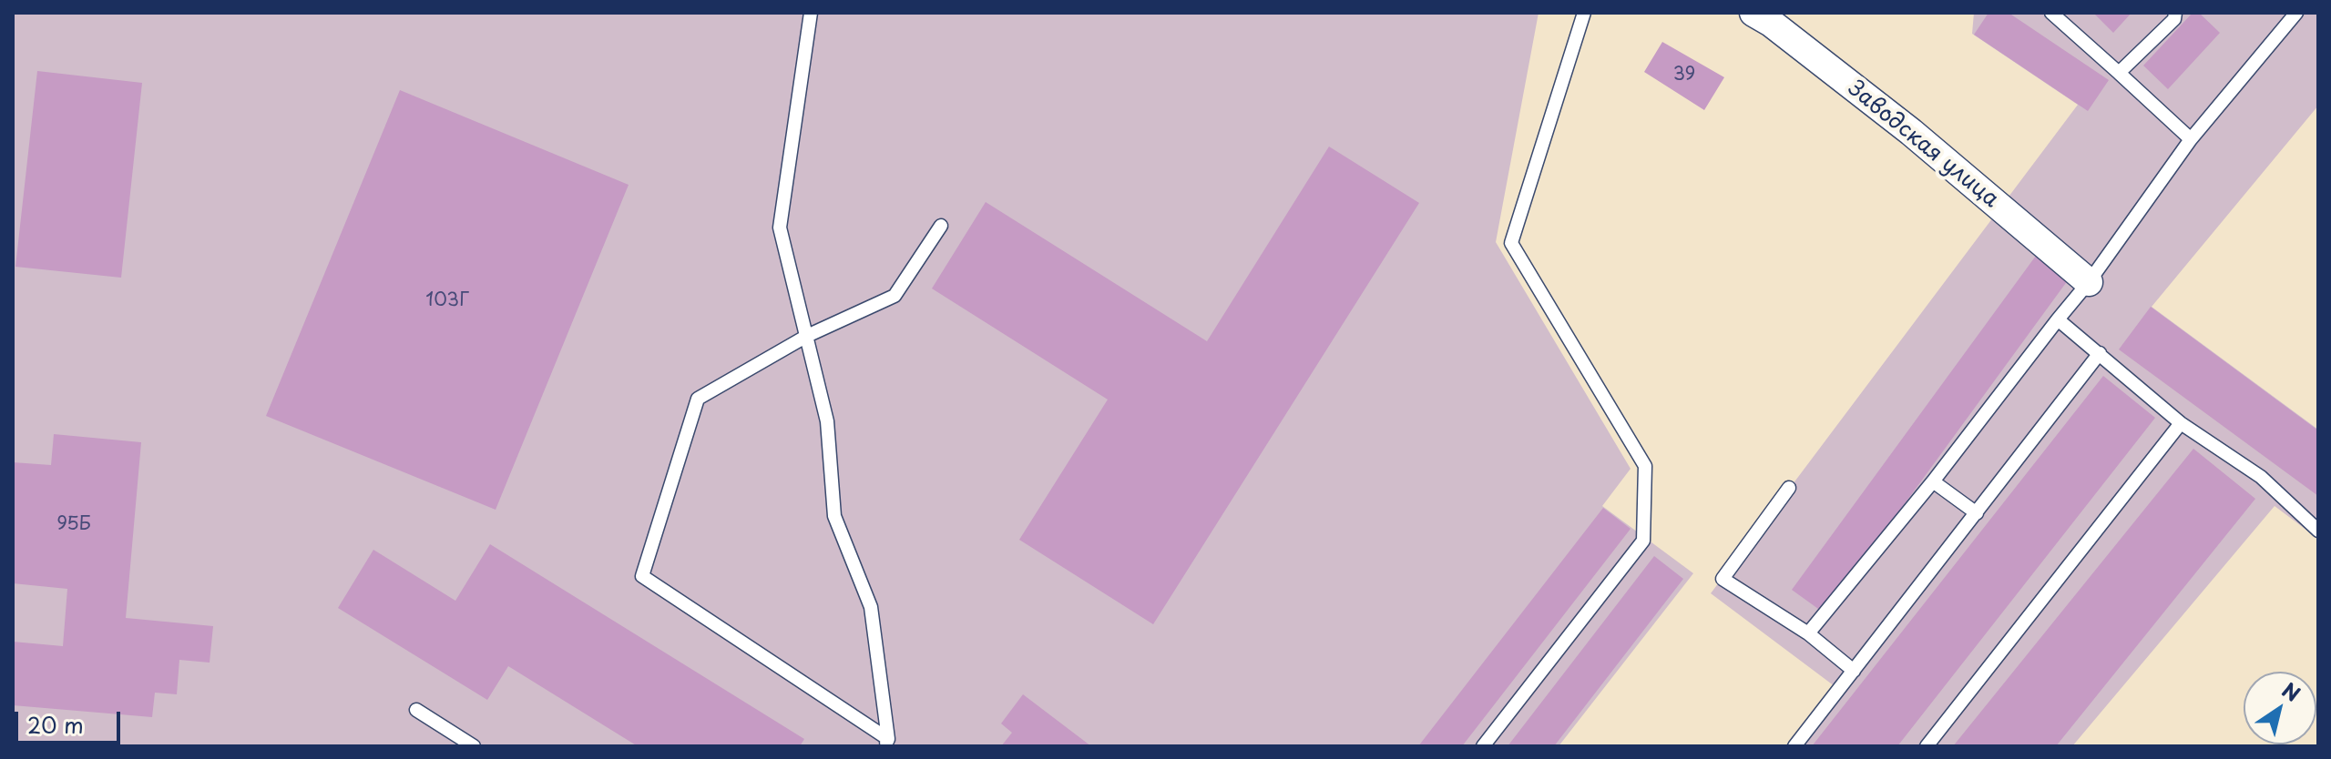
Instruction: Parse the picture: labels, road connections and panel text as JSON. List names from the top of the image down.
{
  "streets": {
    "street": ["Заводская улица"]
  },
  "house_numbers": ["39", "103Г", "95Б"],
  "scale_bar": "20 m",
  "north": "top right"
}
